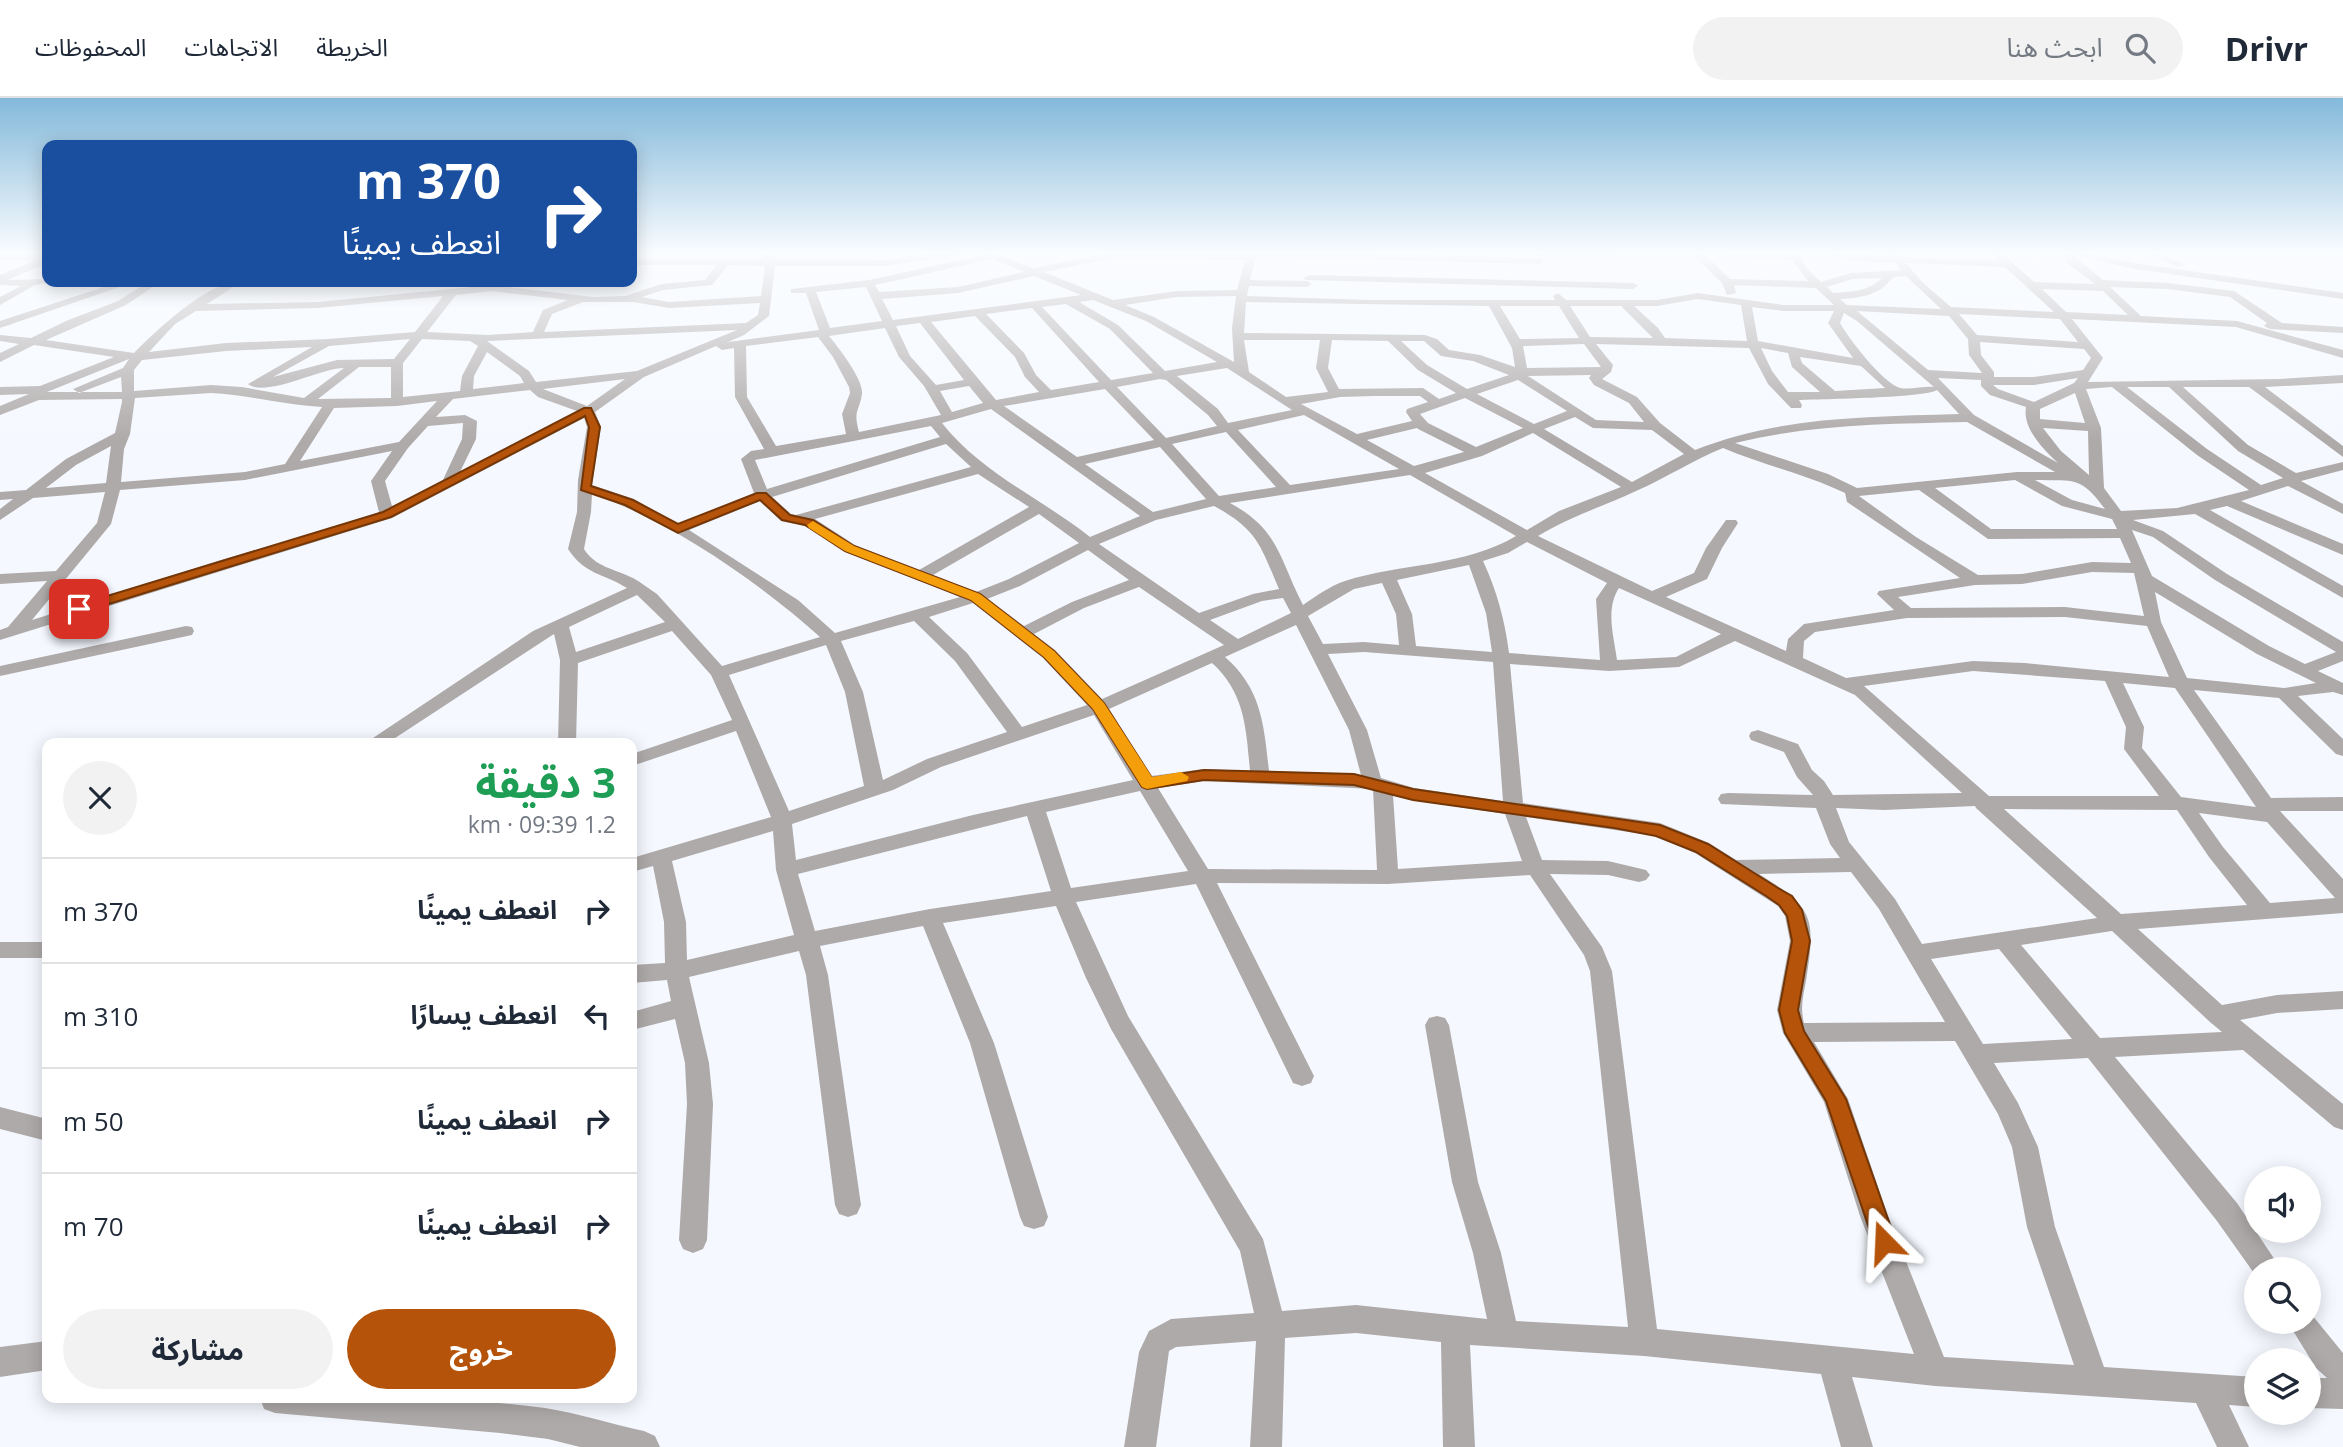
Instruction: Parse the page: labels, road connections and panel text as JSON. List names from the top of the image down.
{
  "page": {
    "header": "Drivr",
    "search": "ابحث هنا",
    "nav": ["الخريطة", "الاتجاهات", "المحفوظات"],
    "turn": ["370 m", "انعطف يمينًا"],
    "heading": ["3 دقيقة", "1.2 km · 09:39"],
    "list": [
      {
        "name": "انعطف يمينًا",
        "value": "370 m"
      },
      {
        "name": "انعطف يسارًا",
        "value": "310 m"
      },
      {
        "name": "انعطف يمينًا",
        "value": "50 m"
      },
      {
        "name": "انعطف يمينًا",
        "value": "70 m"
      }
    ],
    "buttons": ["خروج", "مشاركة"]
  }
}
